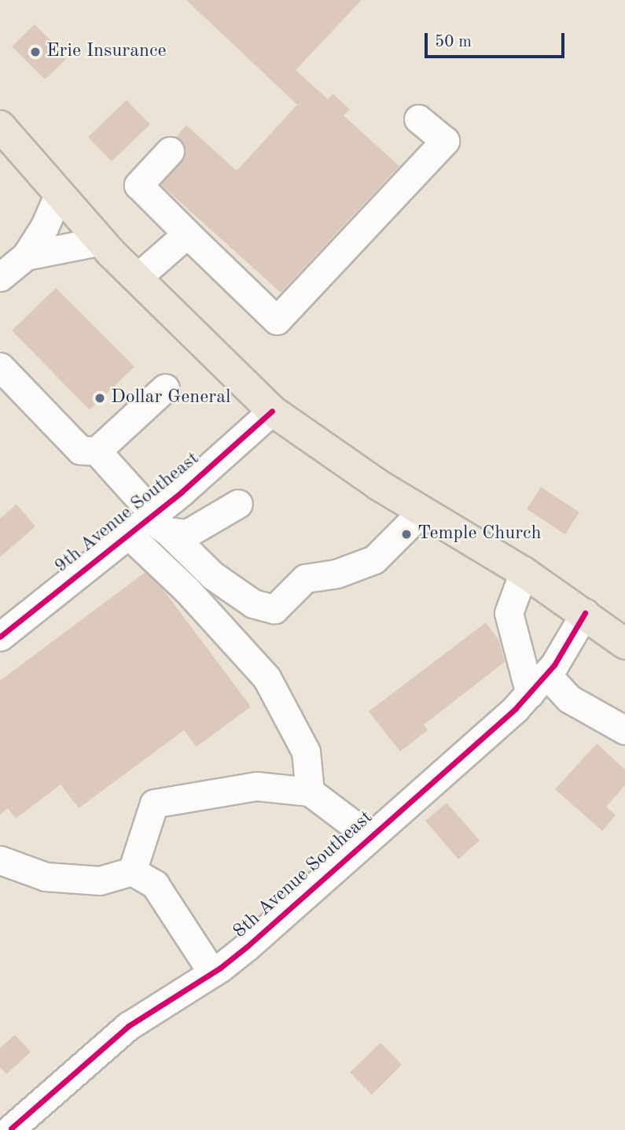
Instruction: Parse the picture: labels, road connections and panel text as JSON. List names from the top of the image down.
{
  "streets": {
    "street": ["9th Avenue Southeast", "8th Avenue Southeast"]
  },
  "places": ["Erie Insurance", "Dollar General", "Temple Church"],
  "scale_bar": "50 m"
}
